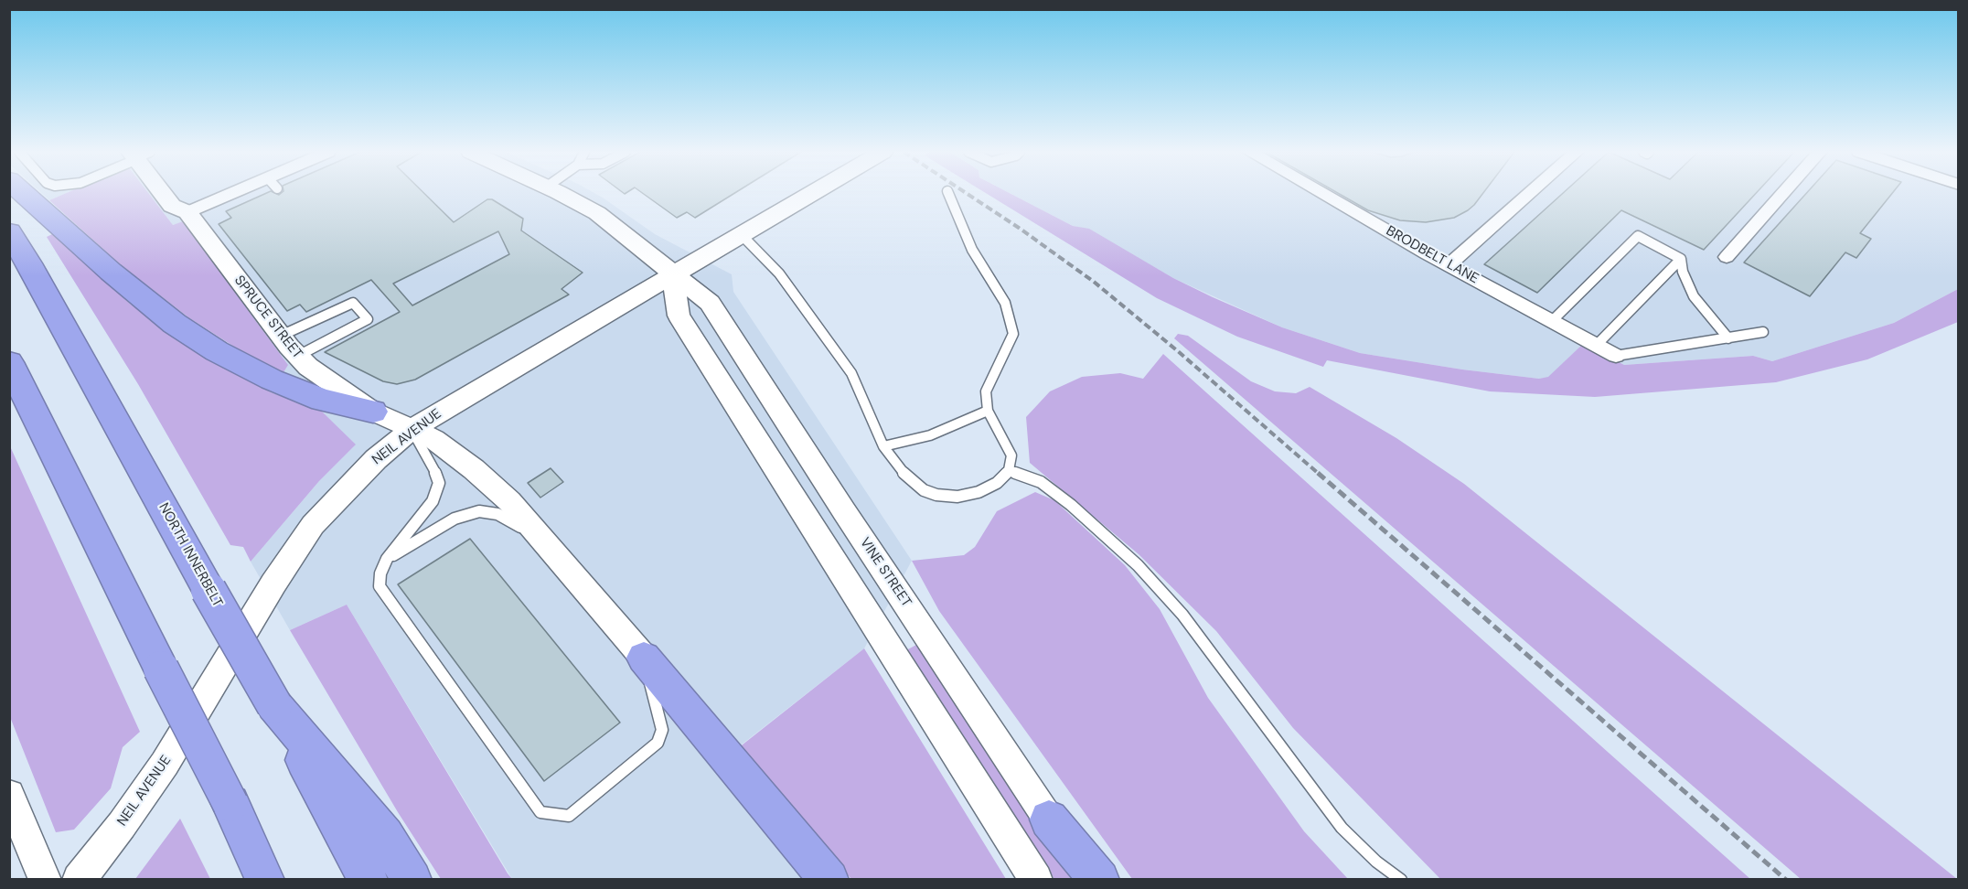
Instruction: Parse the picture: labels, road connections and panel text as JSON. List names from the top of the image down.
{
  "streets": {
    "highway": ["NORTH INNERBELT"],
    "street": [
      "BRODBELT LANE",
      "SPRUCE STREET",
      "NEIL AVENUE",
      "VINE STREET"
    ]
  },
  "crossings": [
    ["SPRUCE STREET", "NEIL AVENUE"],
    ["NEIL AVENUE", "VINE STREET"]
  ]
}
